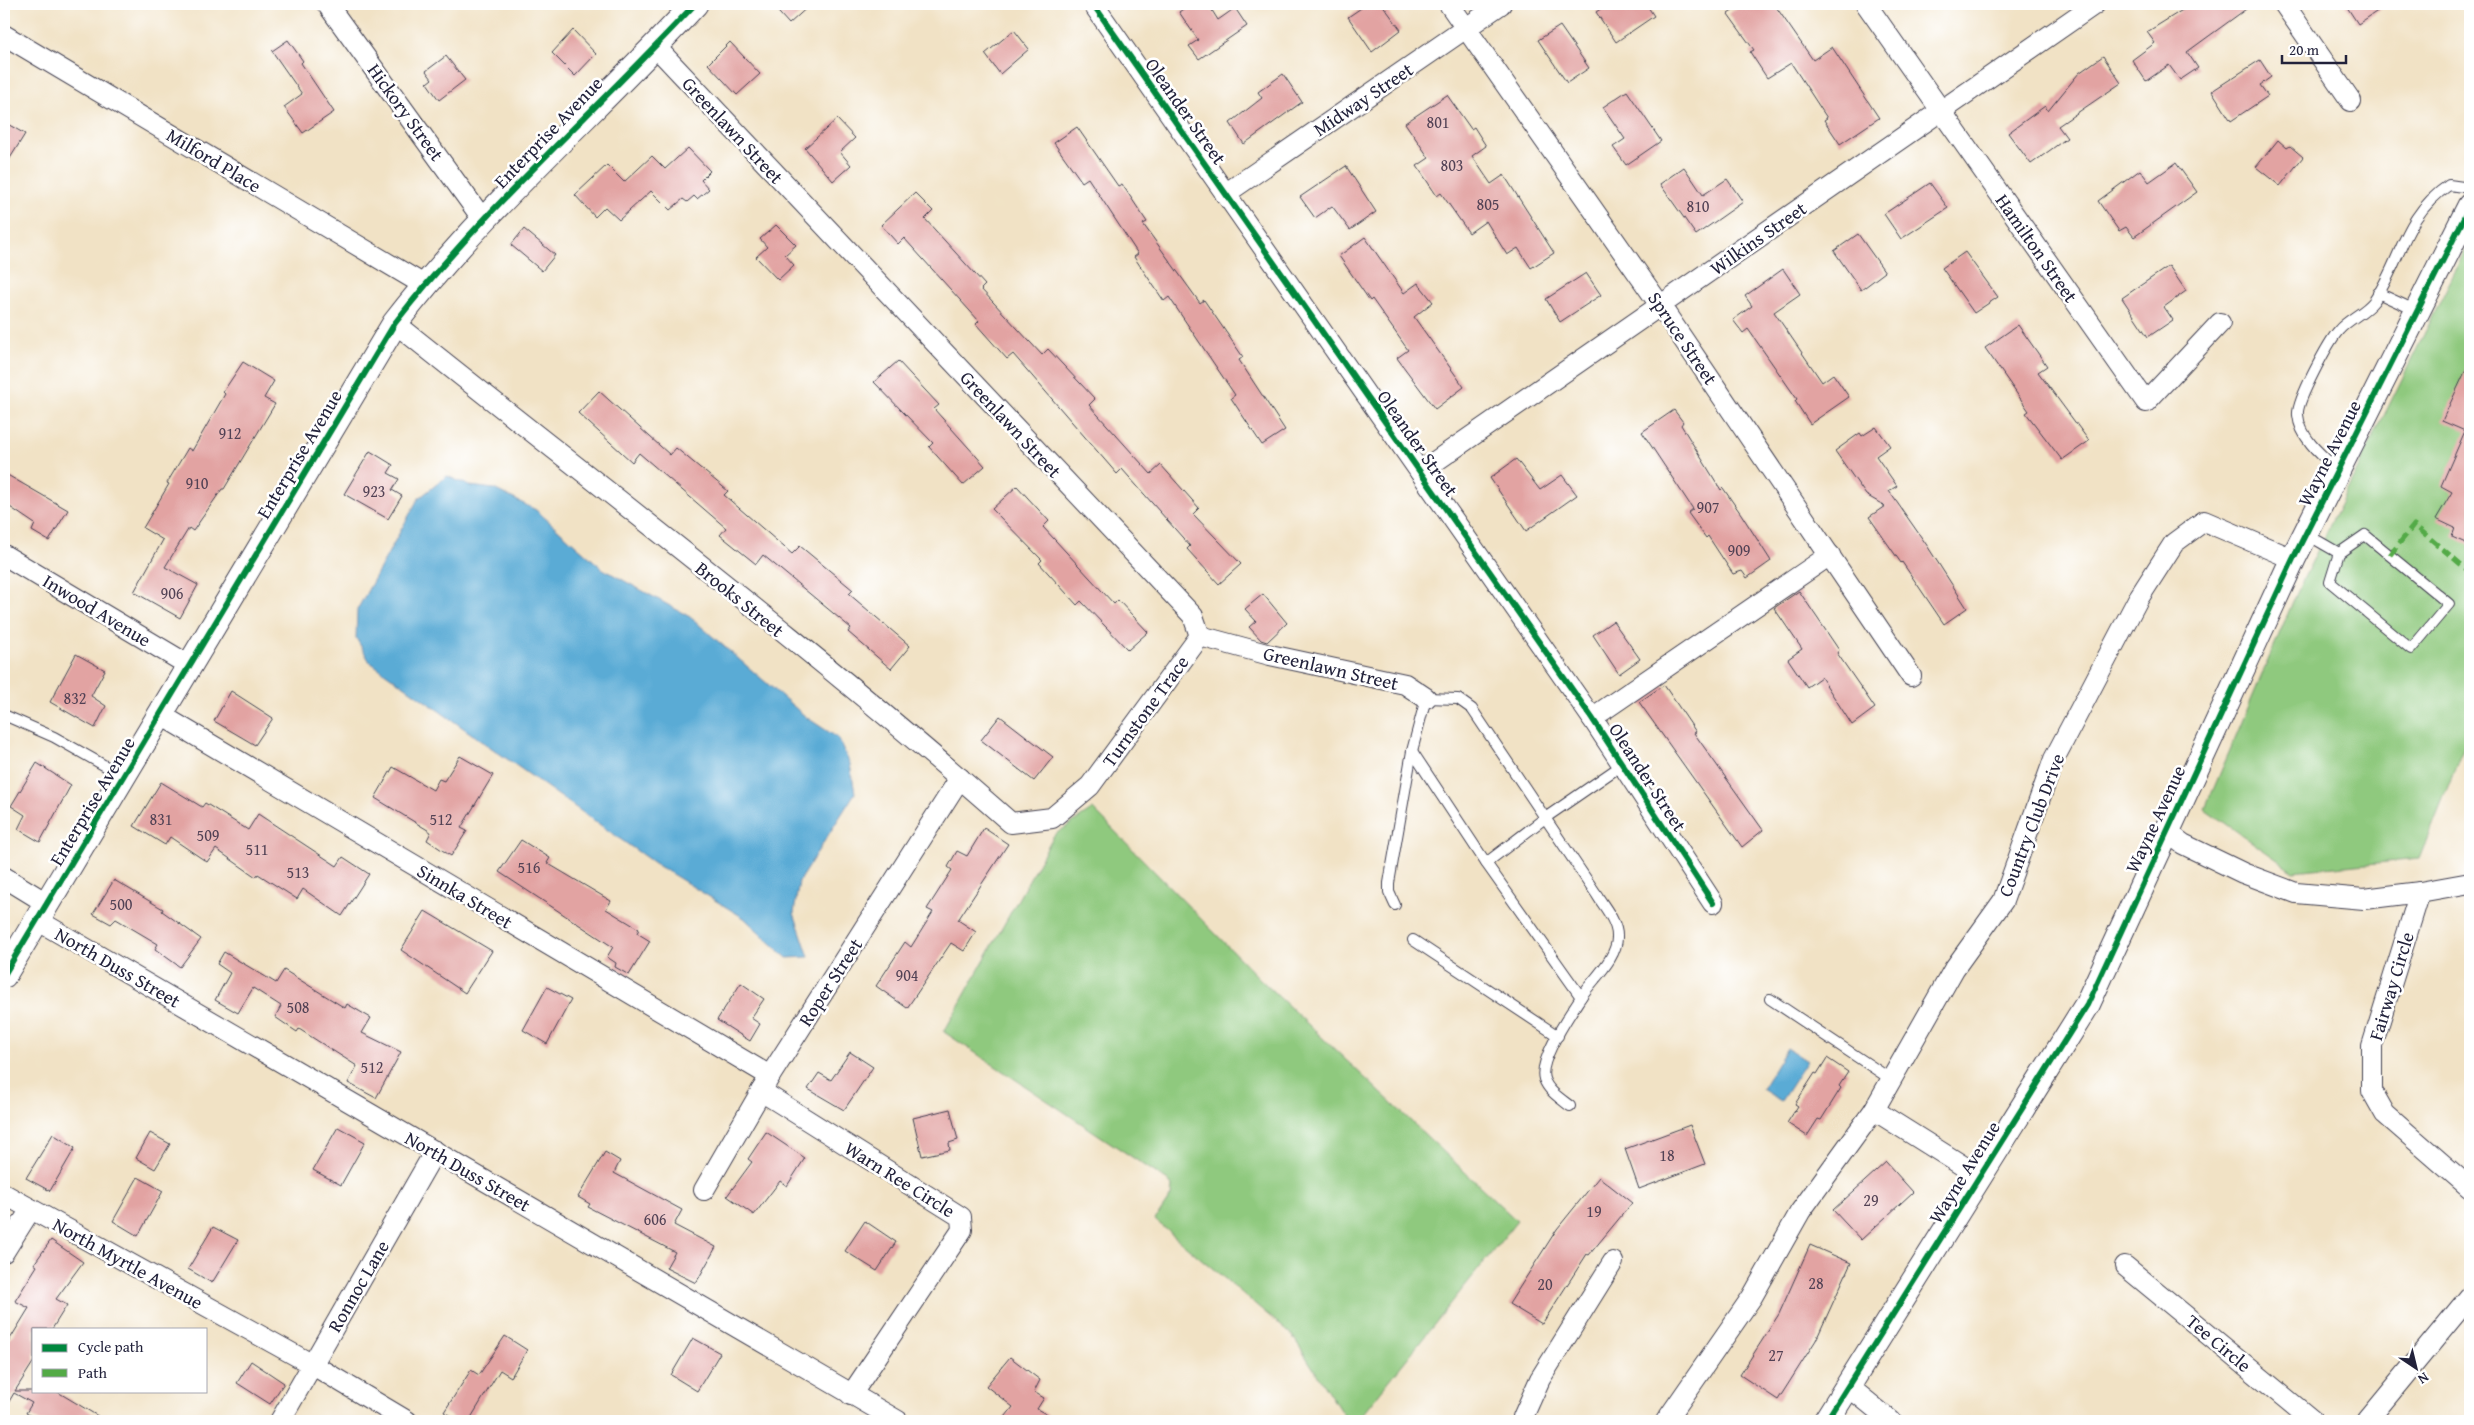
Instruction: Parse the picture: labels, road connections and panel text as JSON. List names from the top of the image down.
{
  "streets": {
    "street": [
      "Midway Street",
      "Oleander Street",
      "Hickory Street",
      "Greenlawn Street",
      "Enterprise Avenue",
      "Milford Place",
      "Wilkins Street",
      "Hamilton Street",
      "Spruce Street",
      "Wayne Avenue",
      "Brooks Street",
      "Inwood Avenue",
      "Turnstone Trace",
      "Country Club Drive",
      "Sinnka Street",
      "North Duss Street",
      "Roper Street",
      "Fairway Circle",
      "Warn Ree Circle",
      "North Myrtle Avenue",
      "Ronnoc Lane",
      "Tee Circle"
    ]
  },
  "crossings": [
    ["Midway Street", "Oleander Street"],
    ["Midway Street", "Spruce Street"],
    ["Oleander Street", "Wilkins Street"],
    ["Hickory Street", "Enterprise Avenue"],
    ["Greenlawn Street", "Enterprise Avenue"],
    ["Greenlawn Street", "Turnstone Trace"],
    ["Enterprise Avenue", "Milford Place"],
    ["Enterprise Avenue", "Brooks Street"],
    ["Enterprise Avenue", "Inwood Avenue"],
    ["Enterprise Avenue", "Sinnka Street"],
    ["Enterprise Avenue", "North Duss Street"],
    ["Wilkins Street", "Hamilton Street"],
    ["Wilkins Street", "Spruce Street"],
    ["Wayne Avenue", "Country Club Drive"],
    ["Brooks Street", "Turnstone Trace"],
    ["Brooks Street", "Roper Street"],
    ["Sinnka Street", "Roper Street"],
    ["Sinnka Street", "Warn Ree Circle"],
    ["North Duss Street", "Warn Ree Circle"],
    ["North Duss Street", "Ronnoc Lane"],
    ["Roper Street", "Warn Ree Circle"],
    ["North Myrtle Avenue", "Ronnoc Lane"]
  ],
  "house_numbers": [
    "801",
    "803",
    "805",
    "810",
    "912",
    "910",
    "923",
    "907",
    "909",
    "906",
    "832",
    "831",
    "512",
    "509",
    "511",
    "516",
    "513",
    "500",
    "904",
    "508",
    "512",
    "18",
    "29",
    "19",
    "606",
    "28",
    "20",
    "27"
  ],
  "legend": ["Cycle path", "Path"],
  "scale_bar": "20 m",
  "north": "bottom right"
}
